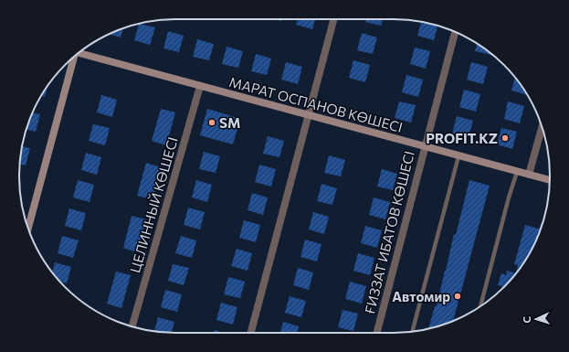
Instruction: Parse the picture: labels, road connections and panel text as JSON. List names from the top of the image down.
{
  "streets": {
    "street": ["МАРАТ ОСПАНОВ КӨШЕСІ", "ЦЕЛИННЫЙ КӨШЕСІ", "ҒИЗЗАТ ИБАТОВ КӨШЕСІ"]
  },
  "crossings": [
    ["МАРАТ ОСПАНОВ КӨШЕСІ", "ЦЕЛИННЫЙ КӨШЕСІ"],
    ["МАРАТ ОСПАНОВ КӨШЕСІ", "ҒИЗЗАТ ИБАТОВ КӨШЕСІ"]
  ],
  "places": ["SM", "PROFIT.KZ", "Автомир"],
  "north": "left"
}
